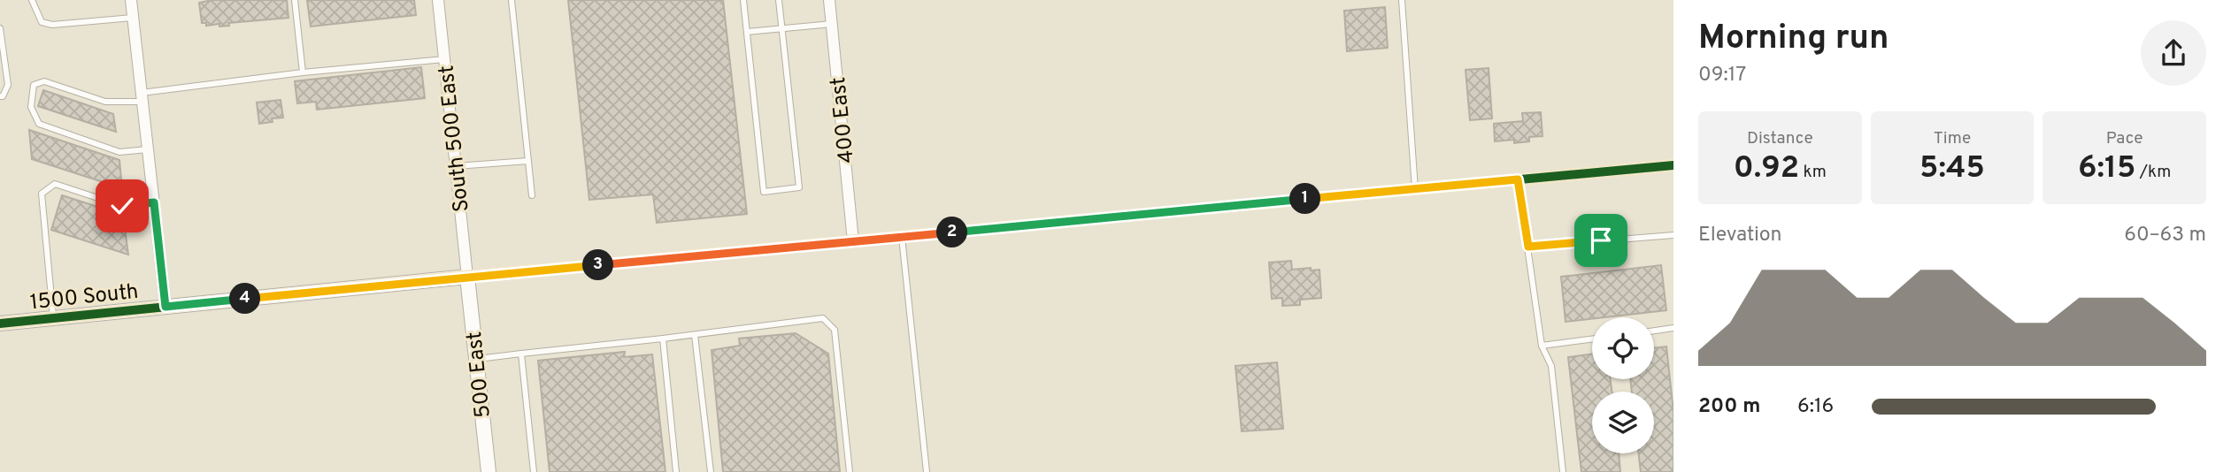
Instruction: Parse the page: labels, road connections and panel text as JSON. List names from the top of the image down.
{
  "streets": {
    "street": [
      "400 East",
      "South 500 East",
      "1500 South",
      "500 East"
    ]
  },
  "crossings": [
    ["South 500 East", "1500 South"],
    ["South 500 East", "500 East"],
    ["1500 South", "500 East"]
  ],
  "page": {
    "heading": ["Morning run", "09:17"],
    "stats": [
      ["Distance", "0.92 km"],
      ["Time", "5:45"],
      ["Pace", "6:15 /km"]
    ],
    "pins": [
      "1",
      "2",
      "3",
      "4"
    ],
    "chart": ["Elevation", "60–63 m"],
    "list": [
      {
        "name": "200 m",
        "note": "6:16"
      }
    ]
  }
}
